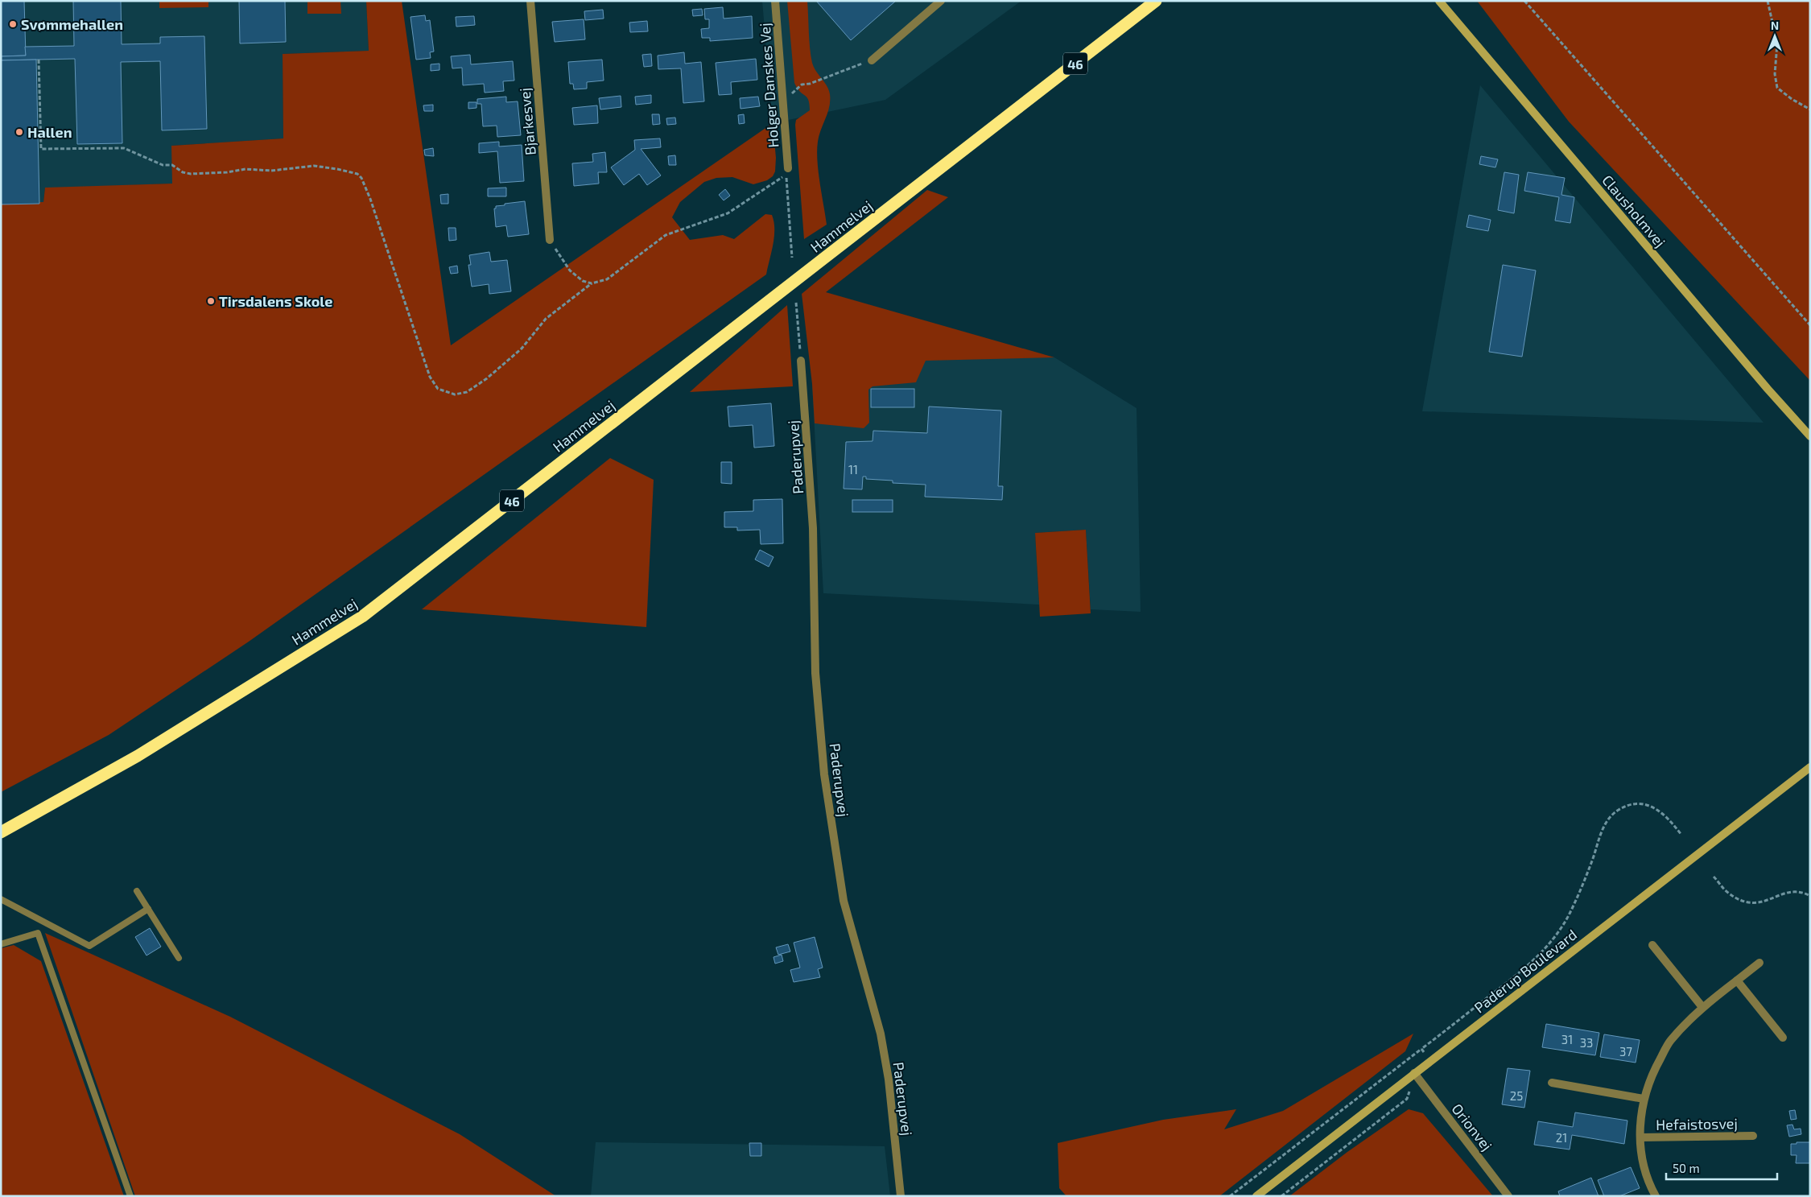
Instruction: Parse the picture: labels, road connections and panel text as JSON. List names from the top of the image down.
{
  "streets": {
    "highway": ["46", "Hammelvej"],
    "street": [
      "Holger Danskes Vej",
      "Bjarkesvej",
      "Clausholmvej",
      "Paderupvej",
      "Paderup Boulevard",
      "Hefaistosvej",
      "Orionvej"
    ]
  },
  "crossings": [
    ["Paderup Boulevard", "Orionvej"]
  ],
  "places": ["Svømmehallen", "Hallen", "Tirsdalens Skole"],
  "house_numbers": [
    "11",
    "31",
    "33",
    "37",
    "25",
    "21"
  ],
  "scale_bar": "50 m",
  "north": "top"
}
